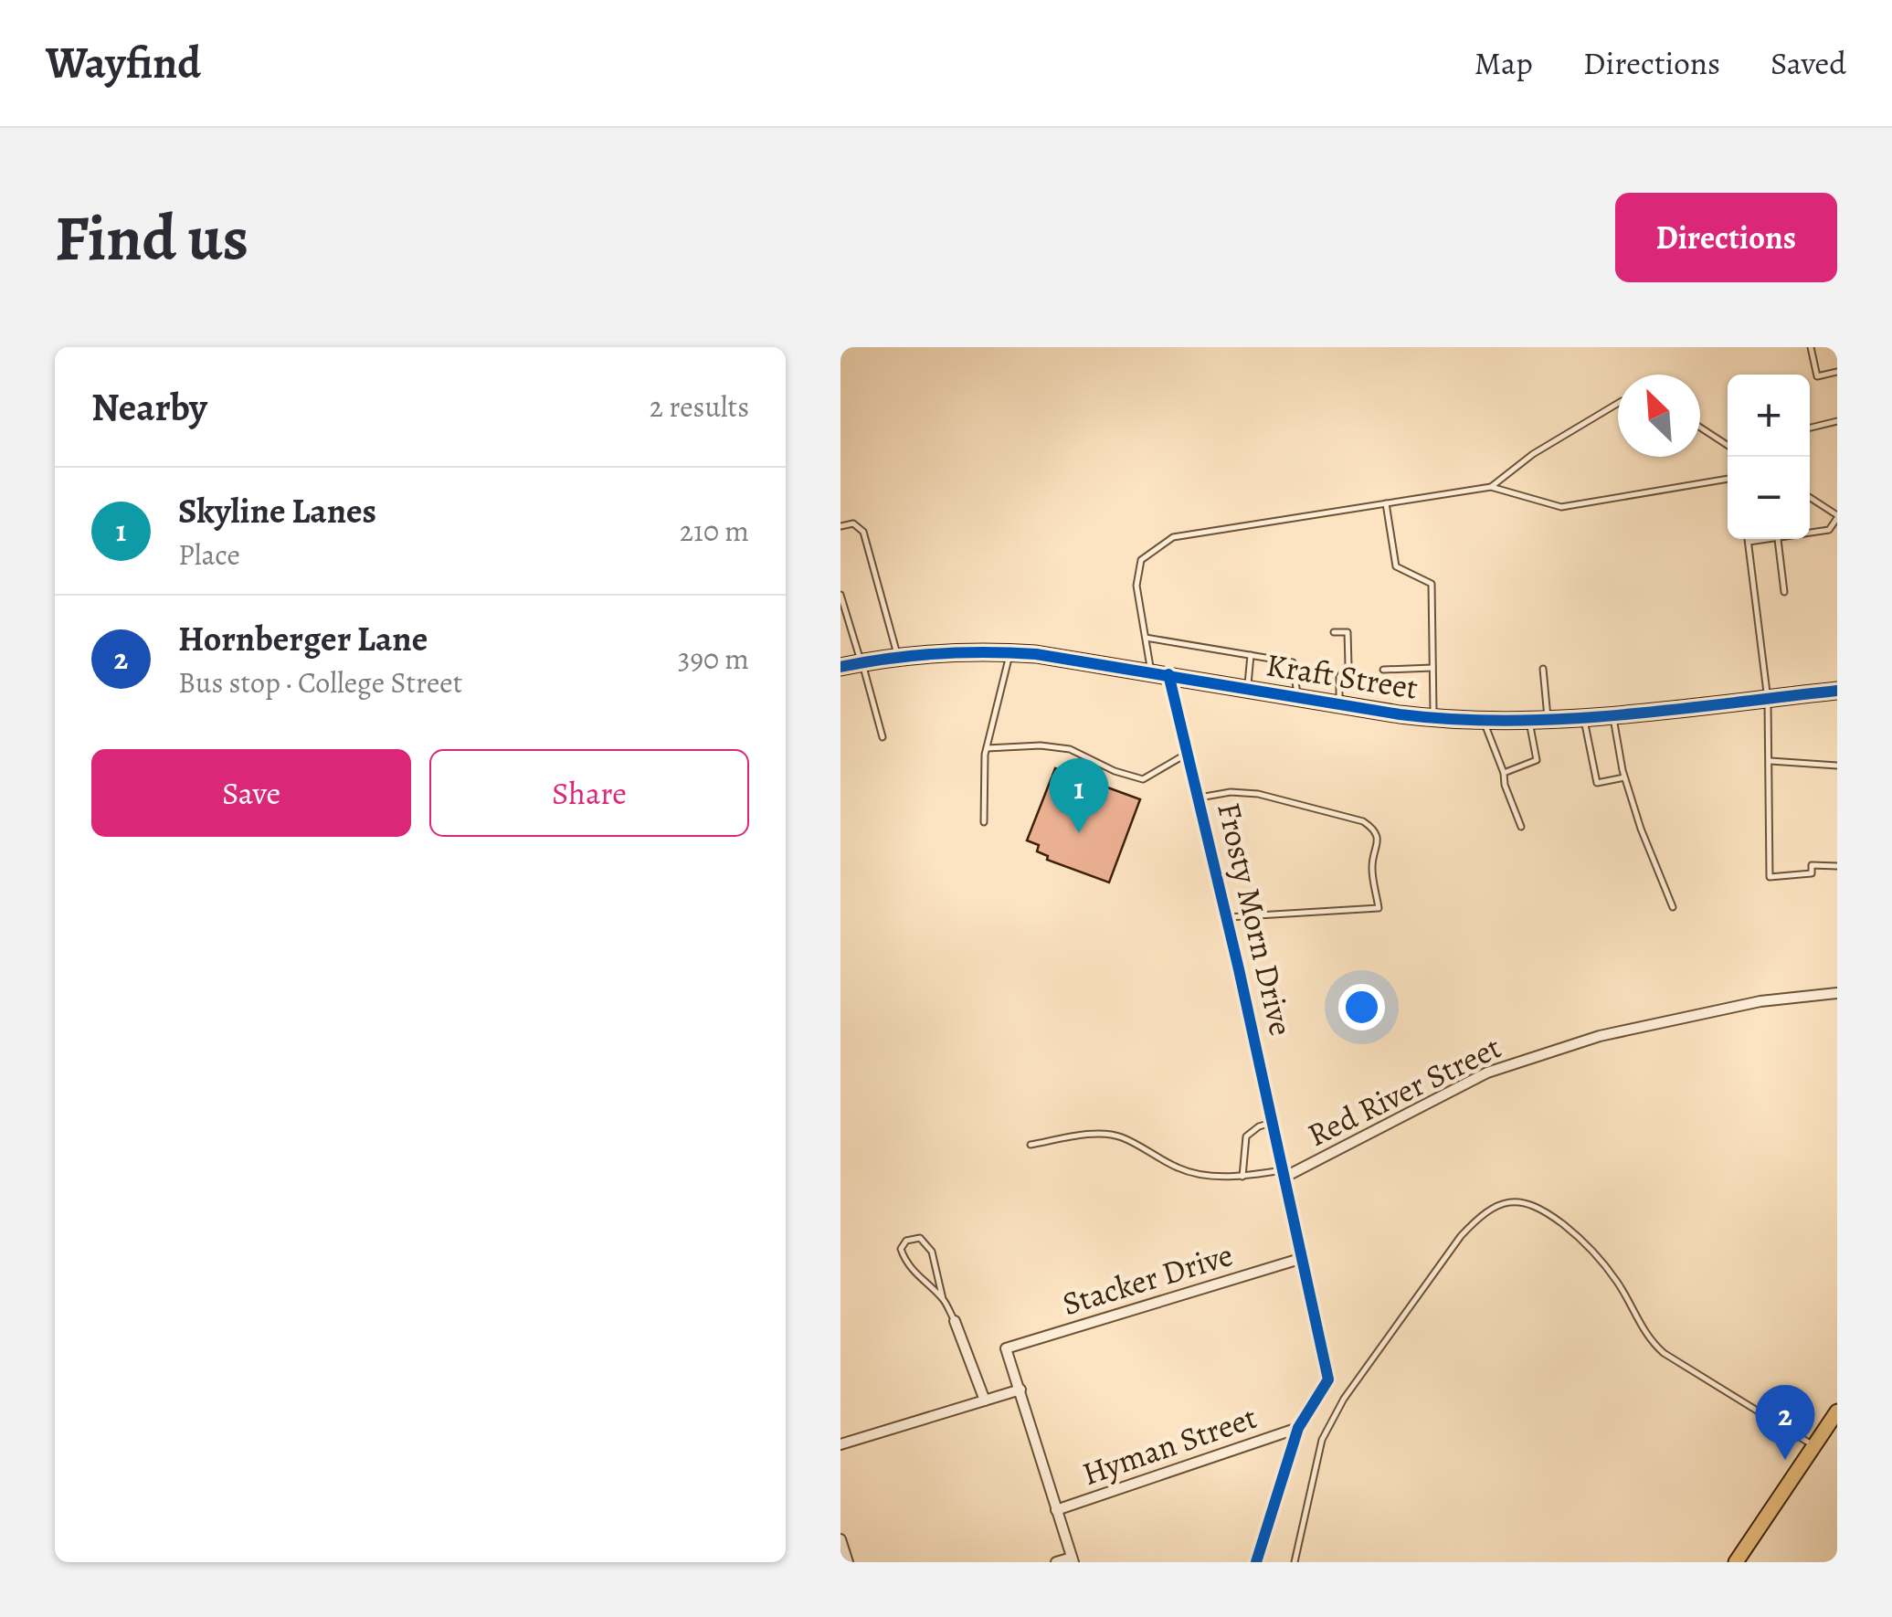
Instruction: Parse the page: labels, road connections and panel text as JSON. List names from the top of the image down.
{
  "streets": {
    "highway": ["Kraft Street"],
    "street": [
      "Frosty Morn Drive",
      "Red River Street",
      "Stacker Drive",
      "Hyman Street"
    ]
  },
  "crossings": [
    ["Kraft Street", "Frosty Morn Drive"],
    ["Frosty Morn Drive", "Red River Street"],
    ["Red River Street", "Stacker Drive"],
    ["Red River Street", "Hyman Street"]
  ],
  "north": "top left",
  "page": {
    "header": "Wayfind",
    "nav": ["Map", "Directions", "Saved"],
    "buttons": [
      "Directions",
      ["Save", "Share"]
    ],
    "title": "Find us",
    "heading": ["Nearby", "2 results"],
    "map_buttons": ["+", "−"],
    "list": [
      {
        "mark": "1",
        "name": "Skyline Lanes",
        "note": "Place",
        "value": "210 m"
      },
      {
        "mark": "2",
        "name": "Hornberger Lane",
        "note": "Bus stop · College Street",
        "value": "390 m"
      }
    ],
    "pins": ["1", "2"]
  }
}
